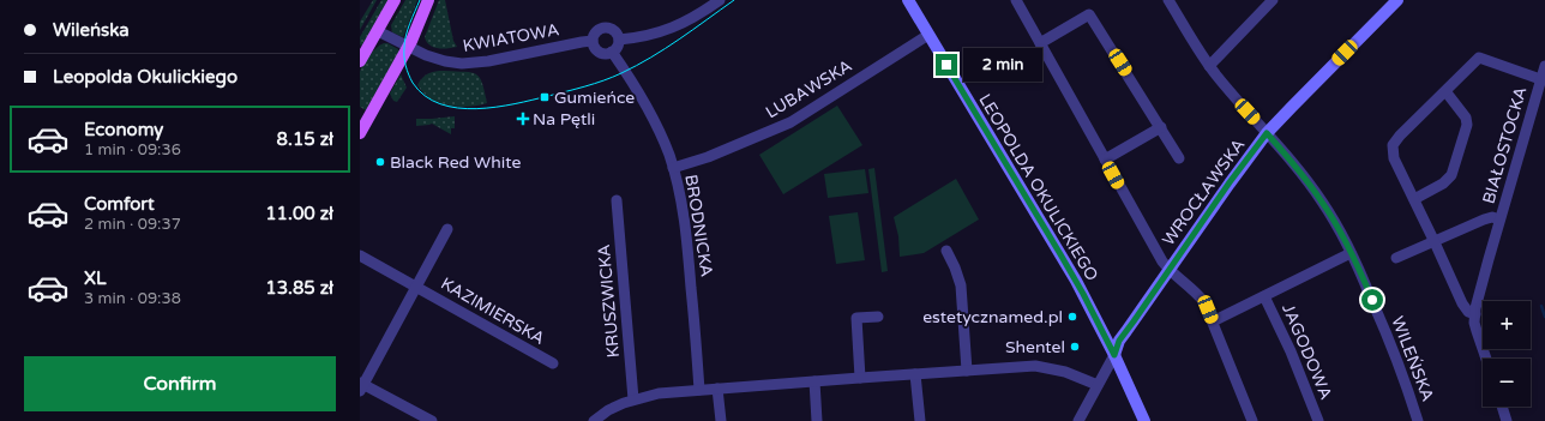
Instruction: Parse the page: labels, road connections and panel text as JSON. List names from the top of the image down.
{
  "streets": {
    "street": [
      "KWIATOWA",
      "LUBAWSKA",
      "BIAŁOSTOCKA",
      "LEOPOLDA OKULICKIEGO",
      "WROCŁAWSKA",
      "BRODNICKA",
      "KRUSZWICKA",
      "KAZIMIERSKA",
      "JAGODOWA",
      "WILEŃSKA"
    ]
  },
  "crossings": [
    ["KWIATOWA", "BRODNICKA"],
    ["LUBAWSKA", "LEOPOLDA OKULICKIEGO"],
    ["LUBAWSKA", "BRODNICKA"],
    ["LEOPOLDA OKULICKIEGO", "WROCŁAWSKA"],
    ["WROCŁAWSKA", "WILEŃSKA"]
  ],
  "places": {
    "transit": ["Gumieńce"],
    "health": ["Na Pętli"],
    "other": ["Black Red White", "estetycznamed.pl", "Shentel"]
  },
  "page": {
    "banner": ["Wileńska", "Leopolda Okulickiego"],
    "bubble": "2 min",
    "list": [
      {
        "name": "Economy",
        "note": "1 min · 09:36",
        "value": "8.15 zł"
      },
      {
        "name": "Comfort",
        "note": "2 min · 09:37",
        "value": "11.00 zł"
      },
      {
        "name": "XL",
        "note": "3 min · 09:38",
        "value": "13.85 zł"
      }
    ],
    "map_buttons": ["+", "−"],
    "buttons": "Confirm"
  }
}
